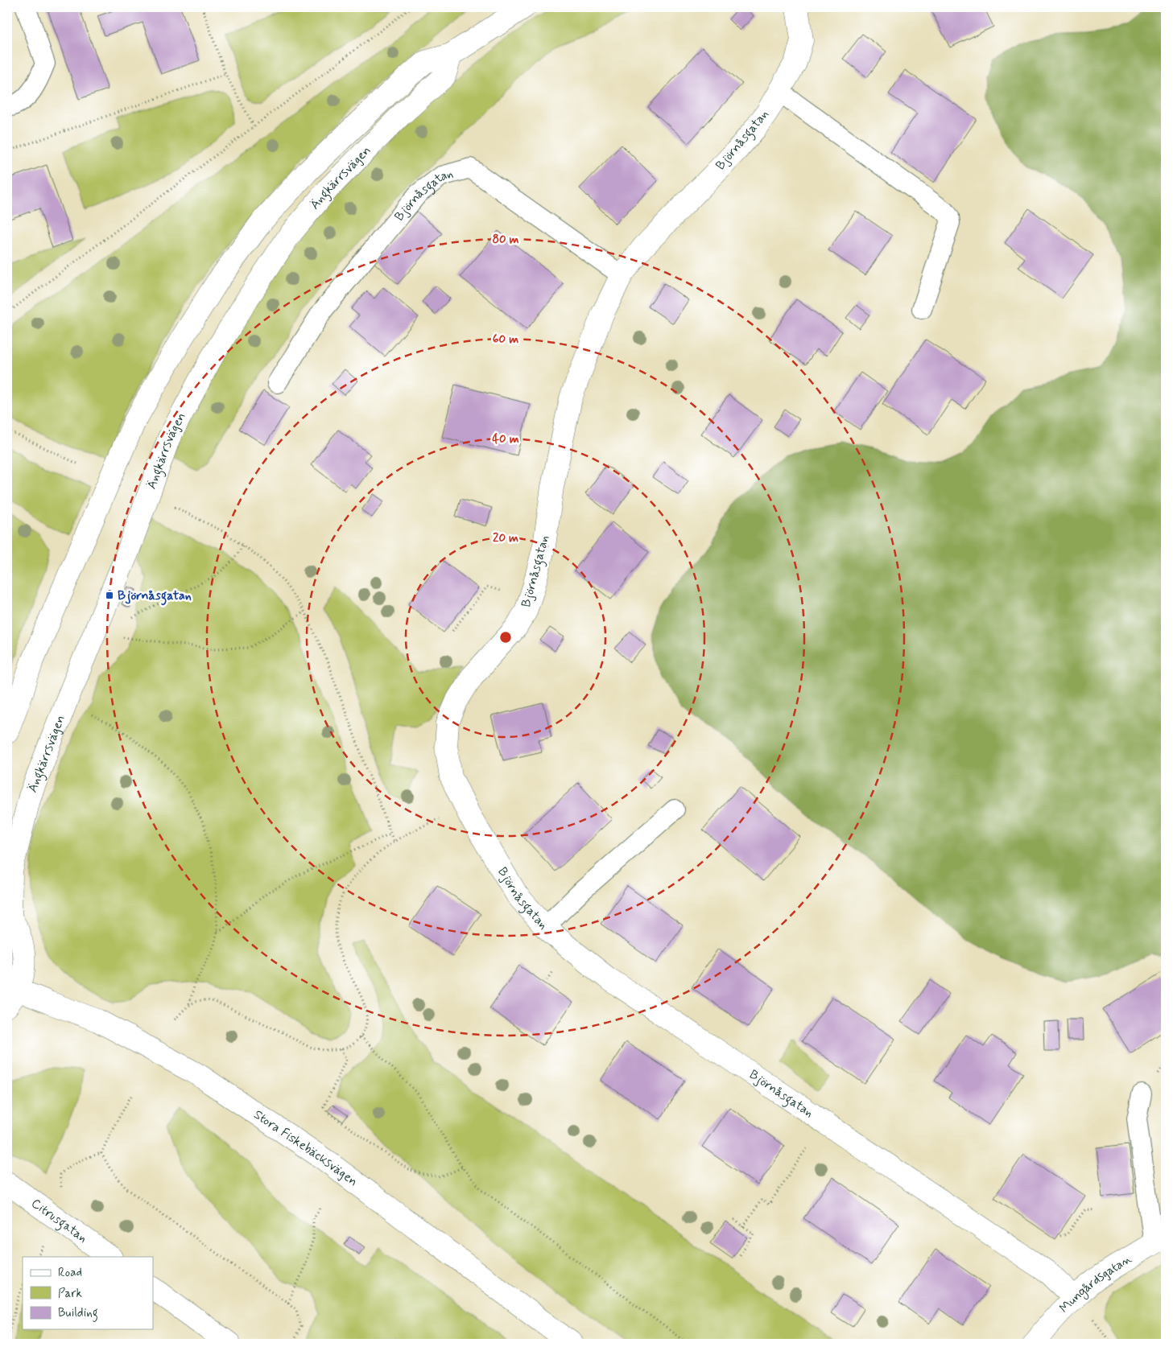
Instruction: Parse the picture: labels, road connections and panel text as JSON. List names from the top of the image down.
{
  "streets": {
    "street": [
      "Björnåsgatan",
      "Ängkärrsvägen",
      "Stora Fiskebäcksvägen",
      "Citrusgatan",
      "Mungårdsgatan"
    ]
  },
  "crossings": [
    ["Björnåsgatan", "Mungårdsgatan"]
  ],
  "places": {
    "transit": ["Björnåsgatan"]
  },
  "legend": ["Road", "Park", "Building"],
  "rings": [
    "80 m",
    "60 m",
    "40 m",
    "20 m"
  ]
}
